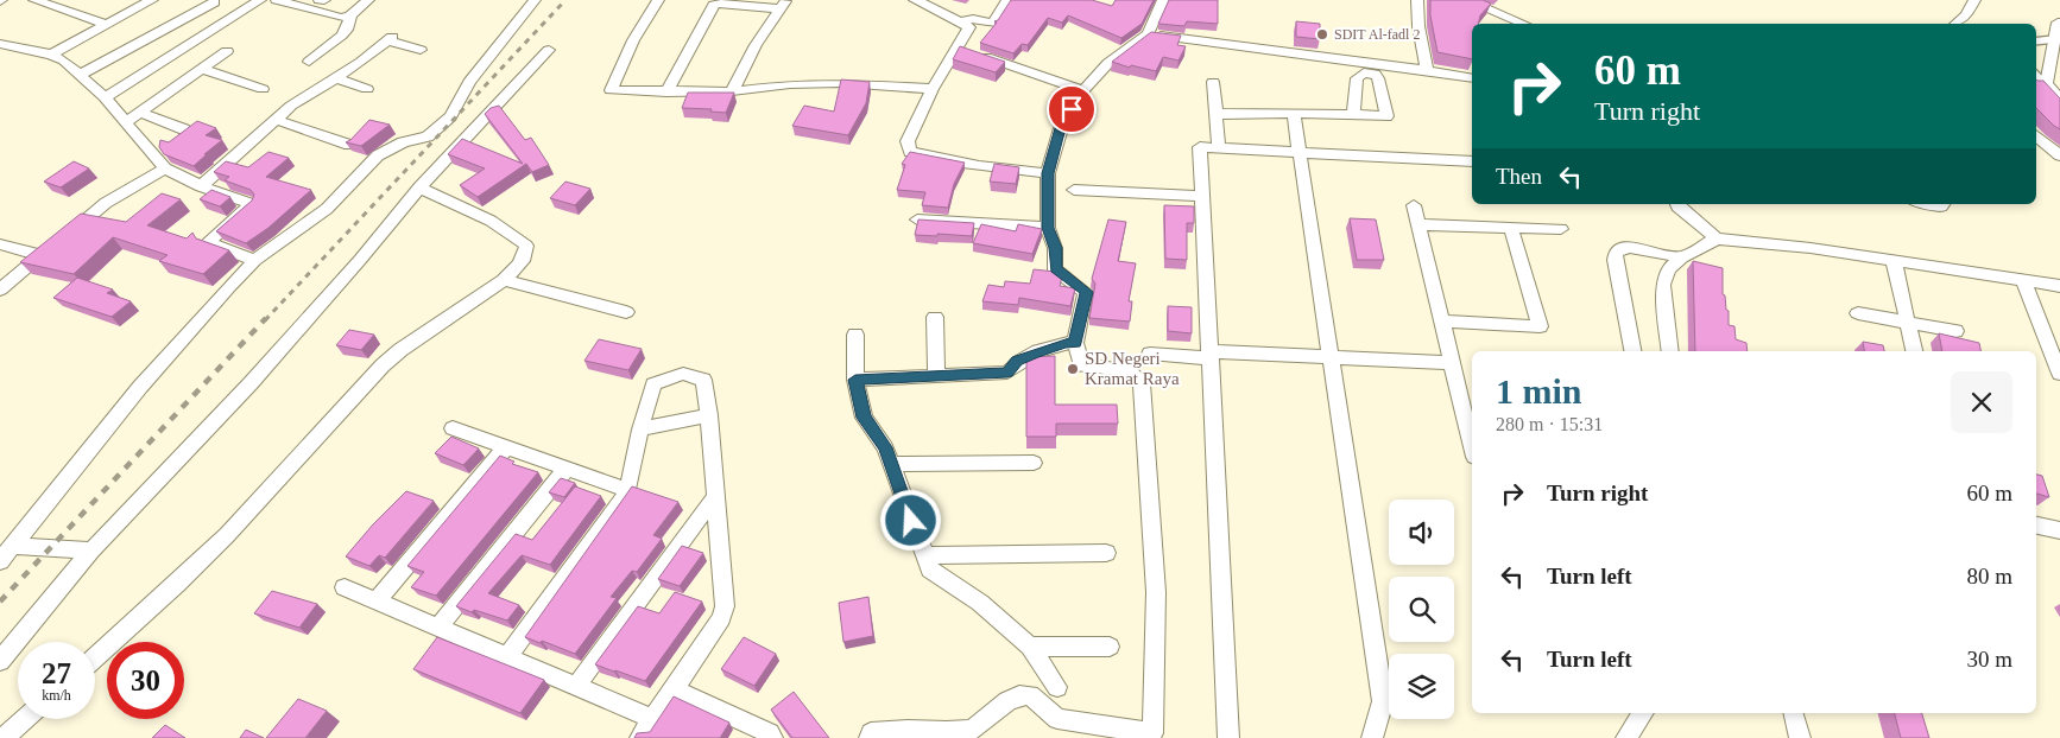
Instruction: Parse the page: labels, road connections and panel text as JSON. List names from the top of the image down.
{
  "places": ["SDIT Al-fadl 2", "SD Negeri Kramat Raya"],
  "page": {
    "turn": ["60 m", "Turn right"],
    "then": "Then",
    "heading": ["1 min", "280 m · 15:31"],
    "list": [
      {
        "name": "Turn right",
        "value": "60 m"
      },
      {
        "name": "Turn left",
        "value": "80 m"
      },
      {
        "name": "Turn left",
        "value": "30 m"
      }
    ],
    "speed": "27 km/h",
    "limit": "30"
  }
}
